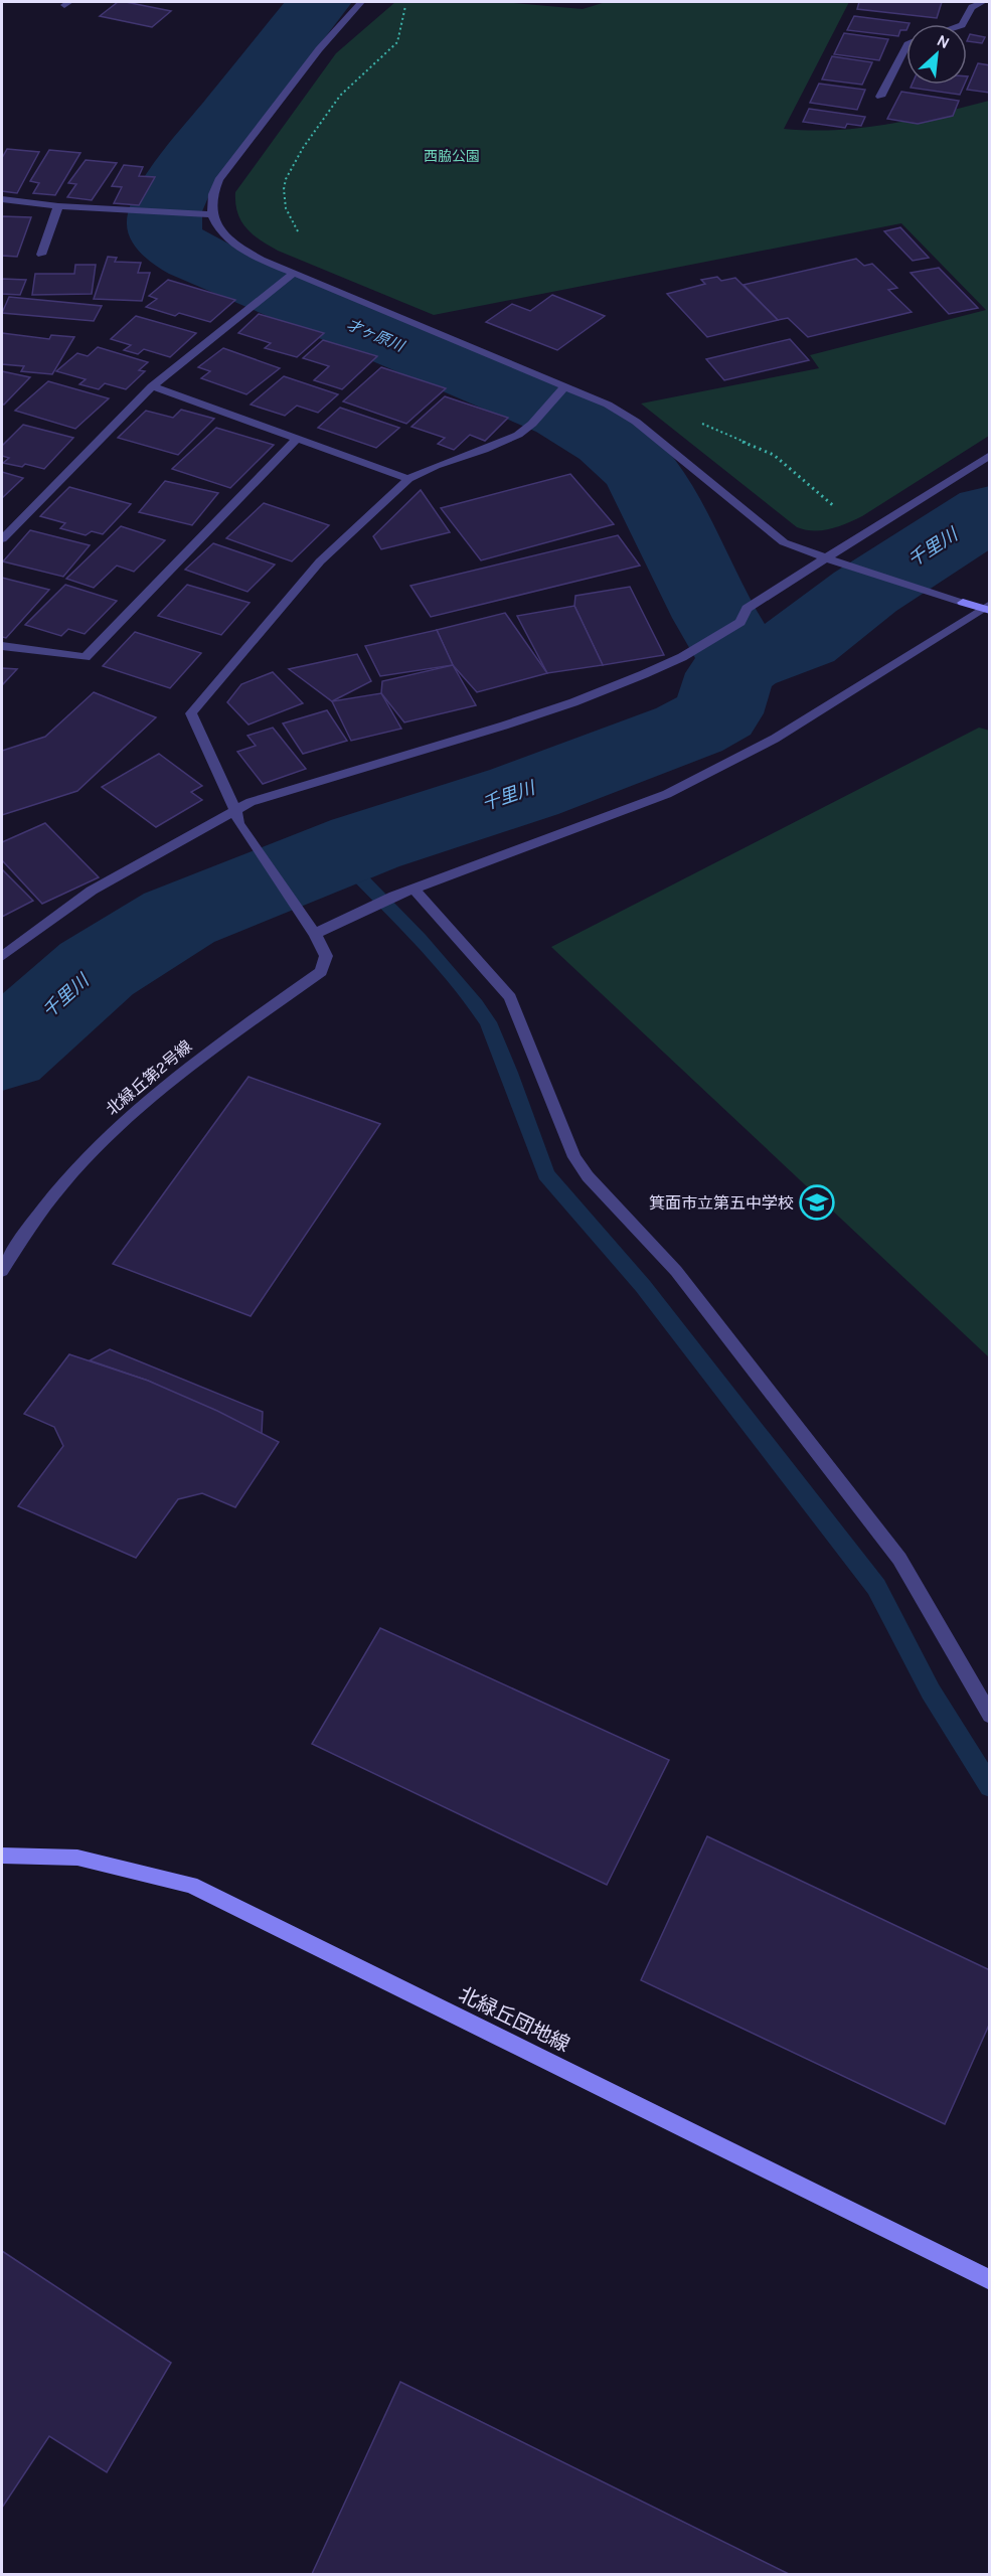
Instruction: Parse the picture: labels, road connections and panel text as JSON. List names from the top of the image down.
{
  "streets": {
    "street": ["北緑丘第2号線", "北緑丘団地線"]
  },
  "water": ["才ヶ原川", "千里川"],
  "parks": ["西脇公園"],
  "places": {
    "school or university": ["箕面市立第五中学校"]
  },
  "north": "top right"
}
